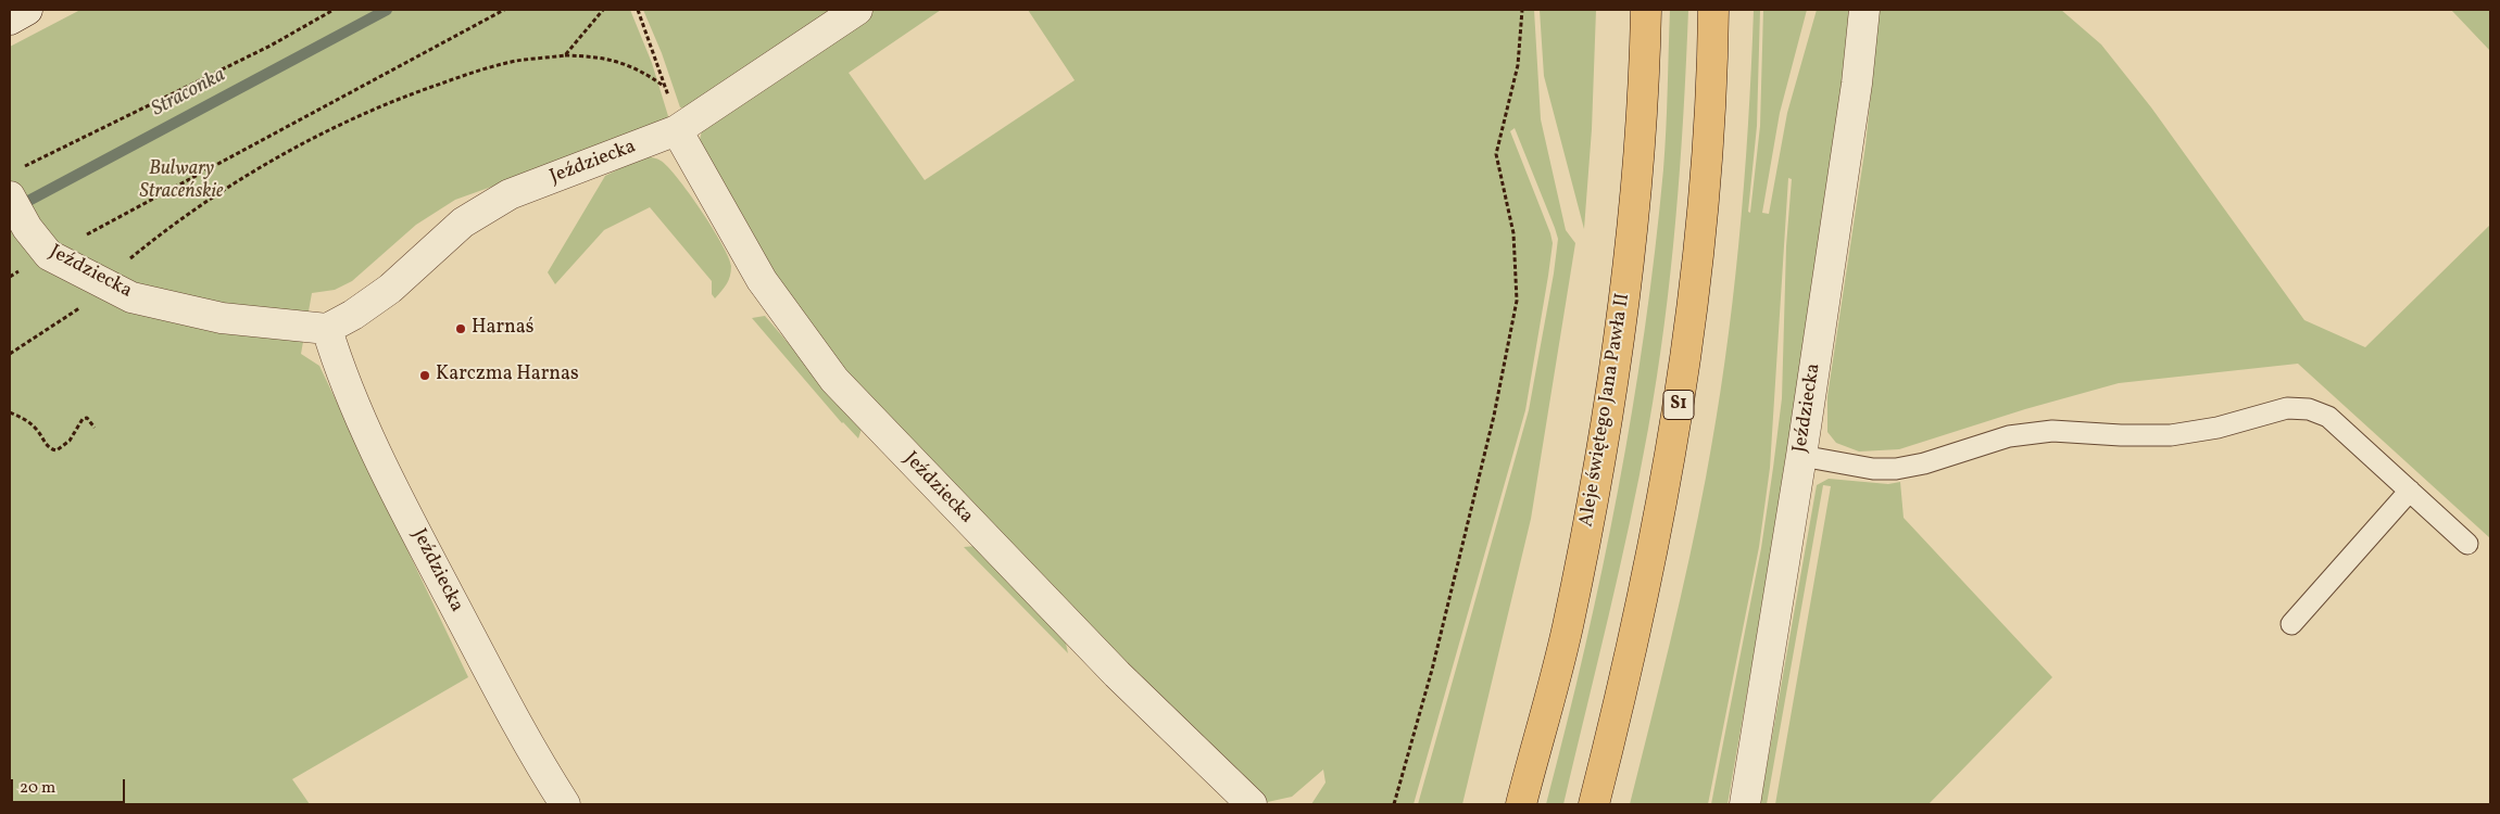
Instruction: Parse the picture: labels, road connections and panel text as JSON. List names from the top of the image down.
{
  "streets": {
    "highway": ["S1", "Aleje świętego Jana Pawła II"],
    "street": ["Jeździecka"]
  },
  "water": ["Straconka"],
  "parks": ["Bulwary Straceńskie"],
  "places": ["Harnaś", "Karczma Harnas"],
  "scale_bar": "20 m"
}
